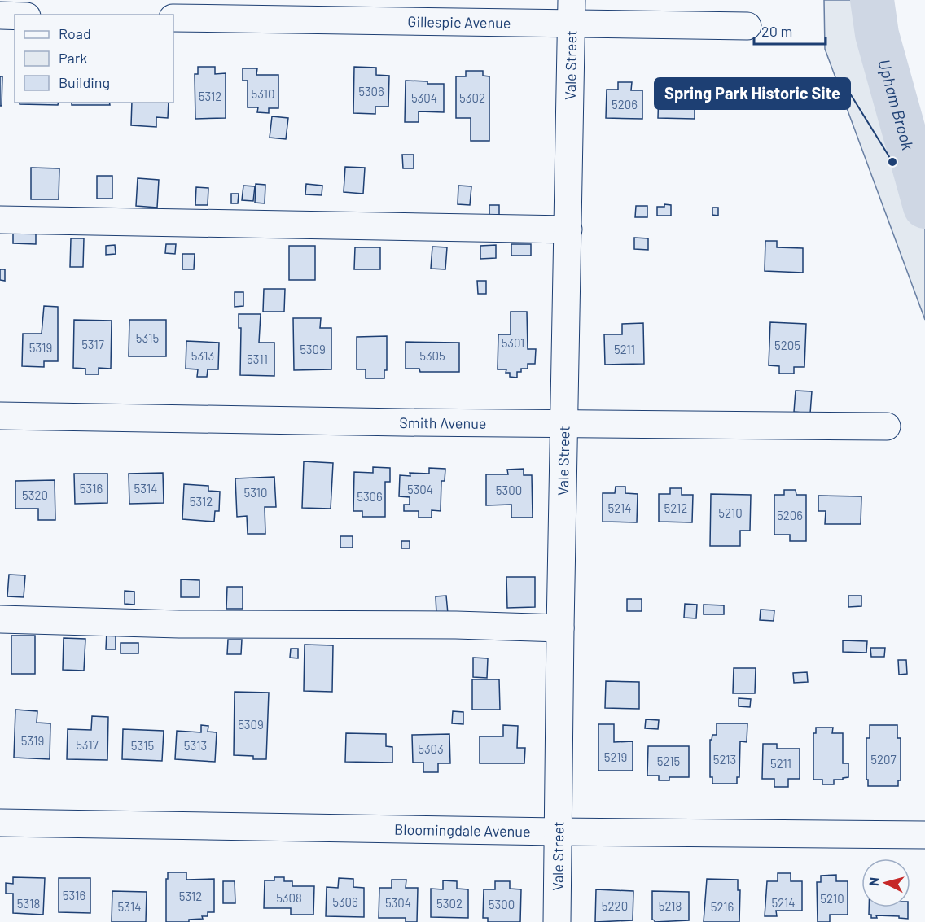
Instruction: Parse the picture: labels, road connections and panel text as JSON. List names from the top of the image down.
{
  "streets": {
    "street": [
      "Gillespie Avenue",
      "Vale Street",
      "Smith Avenue",
      "Bloomingdale Avenue"
    ]
  },
  "crossings": [
    ["Gillespie Avenue", "Vale Street"],
    ["Vale Street", "Smith Avenue"],
    ["Vale Street", "Bloomingdale Avenue"]
  ],
  "water": ["Upham Brook"],
  "places": ["Spring Park Historic Site"],
  "house_numbers": [
    "5306",
    "5310",
    "5312",
    "5304",
    "5302",
    "5206",
    "5315",
    "5301",
    "5317",
    "5205",
    "5319",
    "5309",
    "5211",
    "5313",
    "5305",
    "5311",
    "5316",
    "5314",
    "5304",
    "5300",
    "5310",
    "5320",
    "5306",
    "5312",
    "5214",
    "5212",
    "5210",
    "5206",
    "5309",
    "5319",
    "5317",
    "5315",
    "5313",
    "5303",
    "5219",
    "5213",
    "5207",
    "5215",
    "5211",
    "5316",
    "5312",
    "5308",
    "5210",
    "5306",
    "5304",
    "5214",
    "5318",
    "5302",
    "5300",
    "5220",
    "5218",
    "5314",
    "5216"
  ],
  "legend": ["Road", "Park", "Building"],
  "scale_bar": "20 m",
  "north": "left"
}
